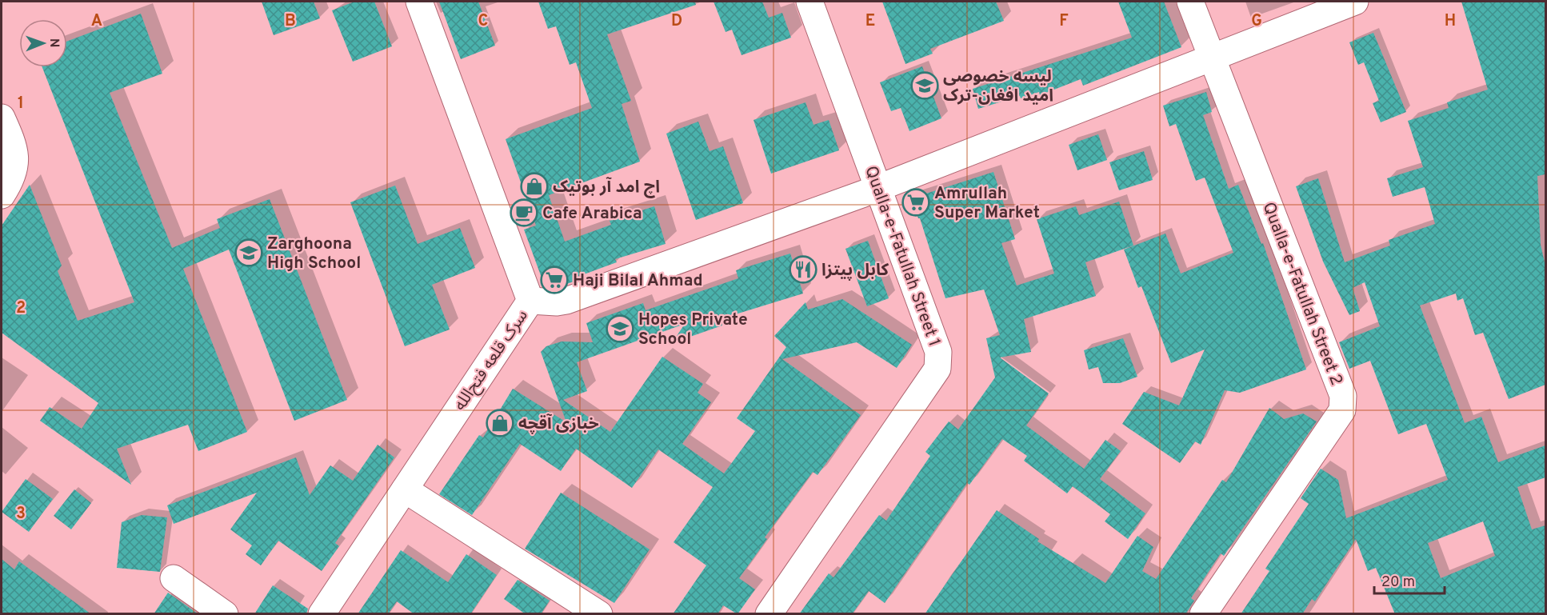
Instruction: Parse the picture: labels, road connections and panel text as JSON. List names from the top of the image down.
{
  "streets": {
    "street": ["Qualla-e-Fatullah Street 1", "Qualla-e-Fatullah Street 2", "سرک قلعه فتح‌الله"]
  },
  "places": {
    "school or university": ["لیسه خصوصی امید افغان-ترک", "Zarghoona High School", "Hopes Private School"],
    "shop": ["اچ امد آر بوتیک", "خبازی آقچه"],
    "supermarket": ["Amrullah Super Market", "Haji Bilal Ahmad"],
    "cafe": ["Cafe Arabica"],
    "restaurant": ["کابل پیتزا"]
  },
  "scale_bar": "20 m",
  "north": "right",
  "grid": {
    "columns": [
      "A",
      "B",
      "C",
      "D",
      "E",
      "F",
      "G",
      "H"
    ],
    "rows": ["1", "2", "3"]
  }
}
